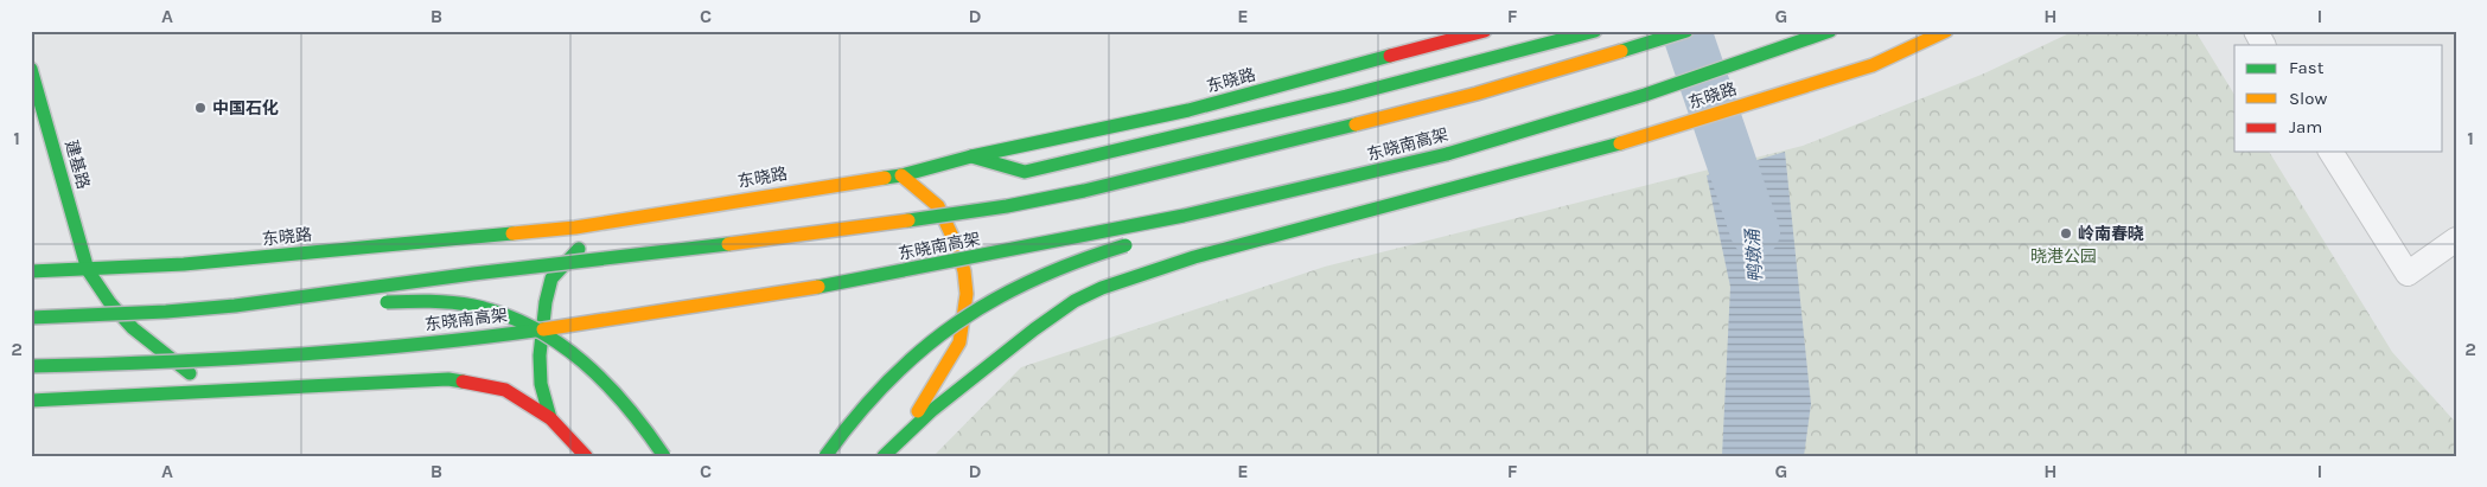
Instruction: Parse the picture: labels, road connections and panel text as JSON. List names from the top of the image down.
{
  "streets": {
    "main road": ["东晓路", "东晓南高架", "建基路"]
  },
  "crossings": [
    ["东晓路", "建基路"]
  ],
  "water": ["鸭墩涌"],
  "parks": ["晓港公园"],
  "places": ["中国石化", "岭南春晓"],
  "legend": ["Fast", "Slow", "Jam"],
  "grid": {
    "columns": [
      "A",
      "B",
      "C",
      "D",
      "E",
      "F",
      "G",
      "H",
      "I"
    ],
    "rows": ["1", "2"]
  }
}
